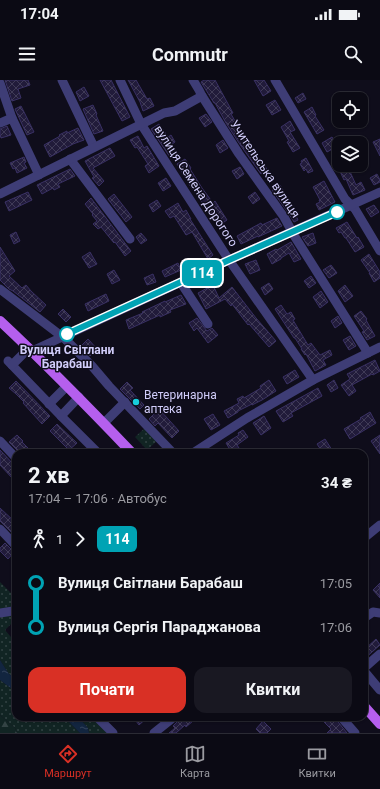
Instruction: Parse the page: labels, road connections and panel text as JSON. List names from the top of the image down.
{
  "streets": {
    "street": ["Учительська вулиця", "вулиця Семена Дорогого"]
  },
  "places": ["Вулиця Світлани Барабаш", "Ветеринарна аптека"],
  "lines": ["bus line 114"],
  "page": {
    "status": "17:04",
    "header": "Commutr",
    "on_map": "114",
    "heading": ["2 хв", "17:04 – 17:06 · Автобус", "34 ₴"],
    "legs": ["1", "114"],
    "list": [
      {
        "name": "Вулиця Світлани Барабаш",
        "value": "17:05"
      },
      {
        "name": "Вулиця Сергія Параджанова",
        "value": "17:06"
      }
    ],
    "buttons": ["Почати", "Квитки"],
    "tabs": ["Маршрут", "Карта", "Квитки"]
  }
}
